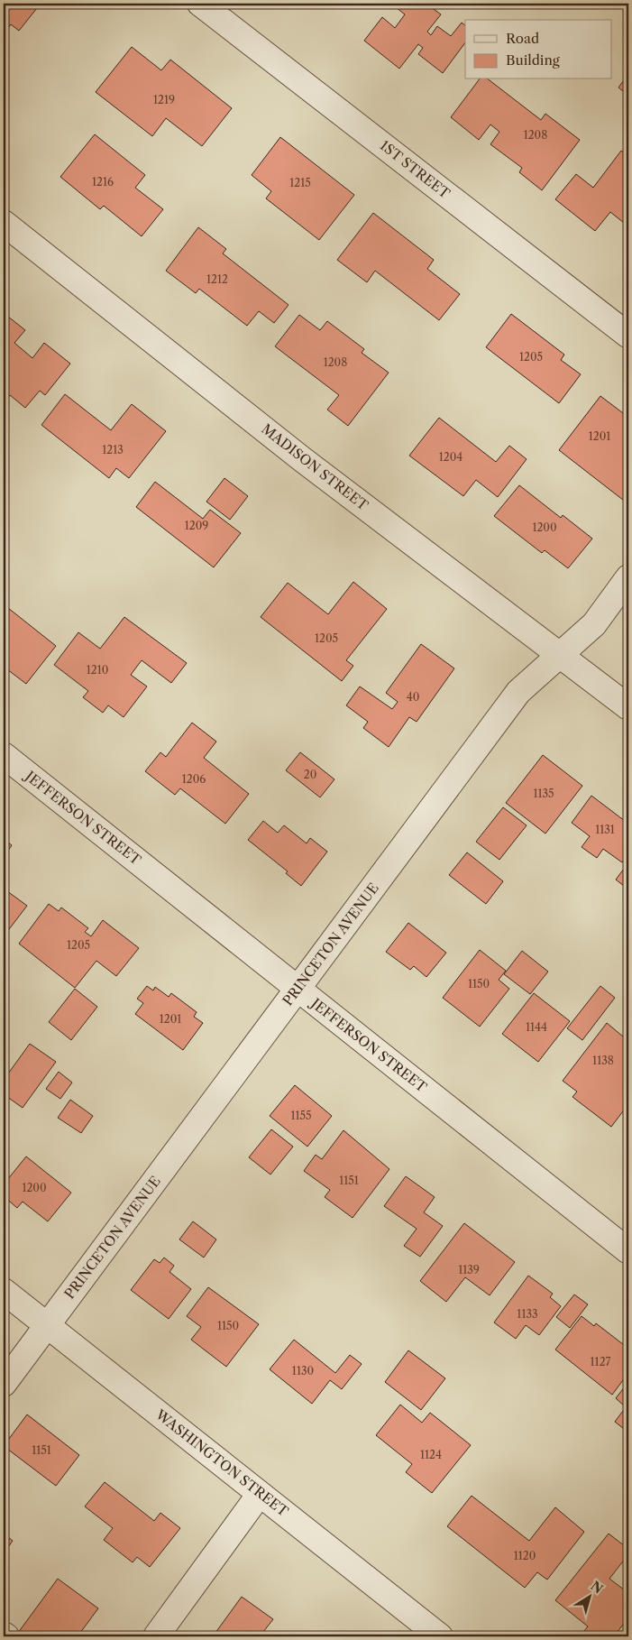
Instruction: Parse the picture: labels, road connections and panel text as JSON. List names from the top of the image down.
{
  "streets": {
    "street": [
      "1ST STREET",
      "MADISON STREET",
      "JEFFERSON STREET",
      "PRINCETON AVENUE",
      "WASHINGTON STREET"
    ]
  },
  "crossings": [
    ["MADISON STREET", "PRINCETON AVENUE"],
    ["JEFFERSON STREET", "PRINCETON AVENUE"],
    ["PRINCETON AVENUE", "WASHINGTON STREET"]
  ],
  "house_numbers": [
    "1219",
    "1208",
    "1216",
    "1215",
    "1212",
    "1205",
    "1208",
    "1201",
    "1213",
    "1204",
    "1209",
    "1200",
    "1205",
    "1210",
    "40",
    "20",
    "1206",
    "1135",
    "1131",
    "1205",
    "1150",
    "1201",
    "1144",
    "1138",
    "1155",
    "1151",
    "1200",
    "1139",
    "1133",
    "1150",
    "1127",
    "1130",
    "1151",
    "1124",
    "1120"
  ],
  "legend": ["Road", "Building"],
  "north": "top right"
}
